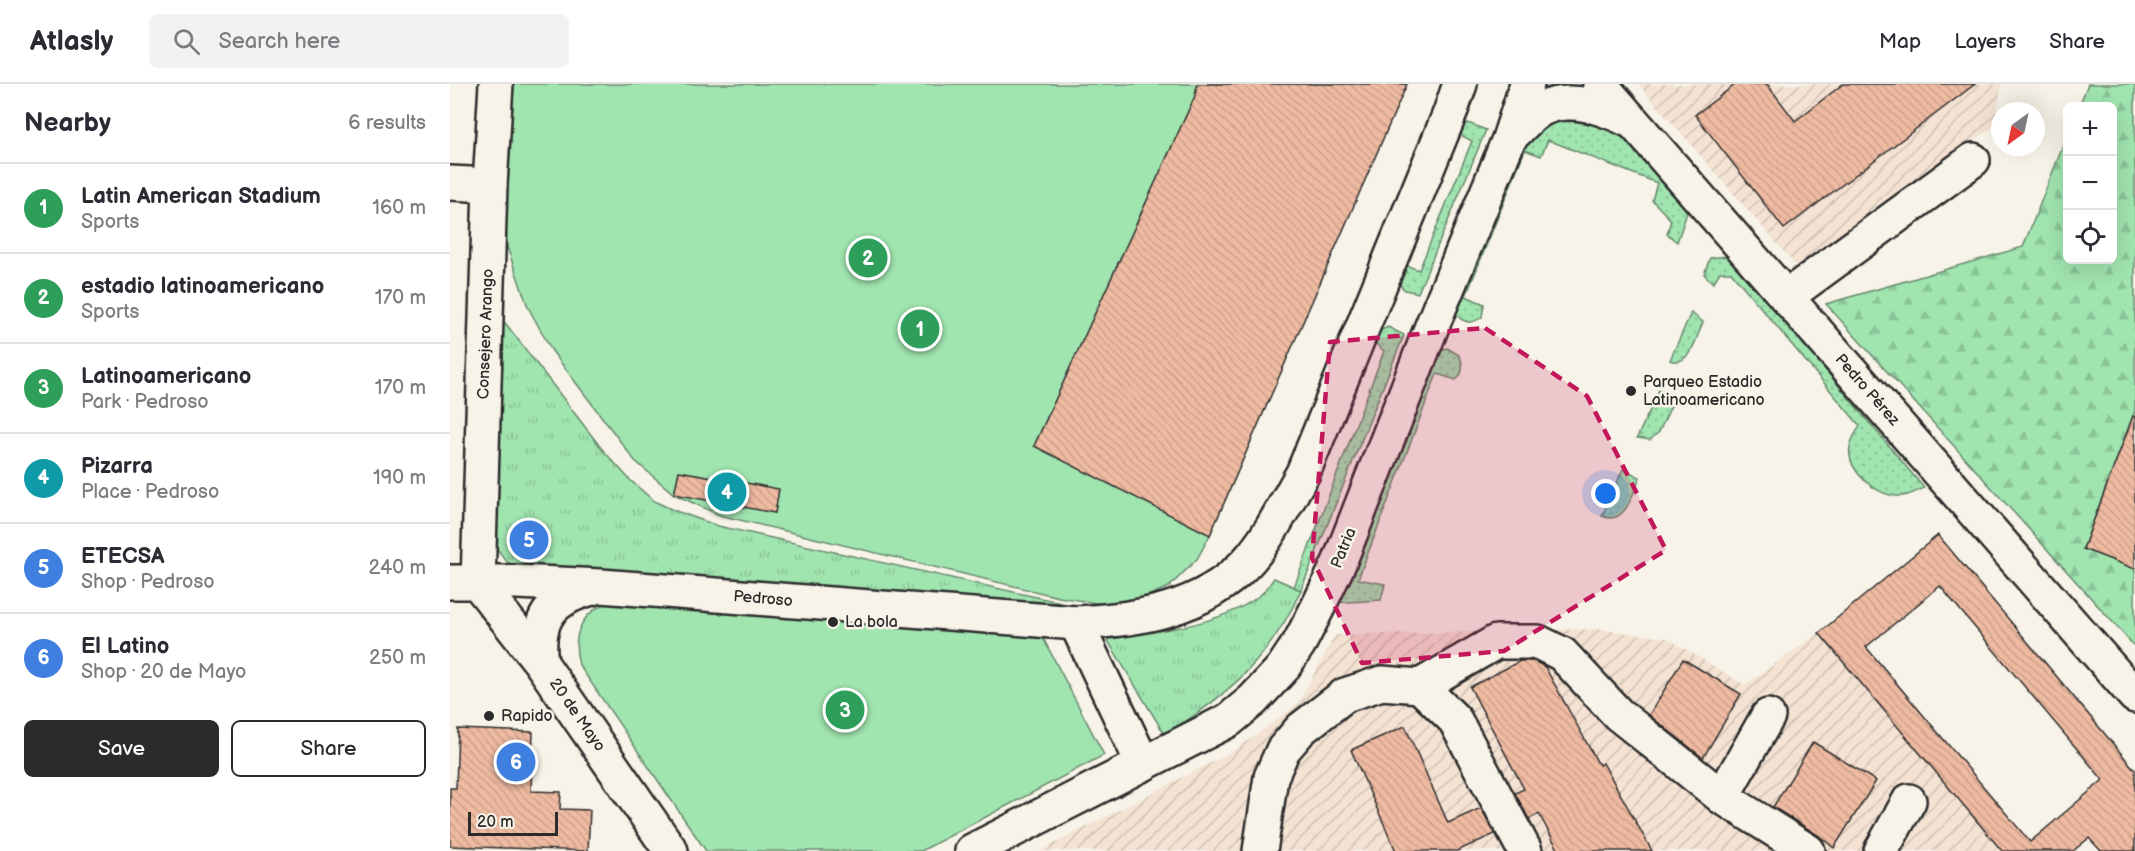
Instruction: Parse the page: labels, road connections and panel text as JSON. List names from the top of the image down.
{
  "streets": {
    "street": [
      "Consejero Arango",
      "Pedro Pérez",
      "Patria",
      "Pedroso",
      "20 de Mayo"
    ]
  },
  "crossings": [
    ["Consejero Arango", "Pedroso"],
    ["Consejero Arango", "20 de Mayo"],
    ["Pedroso", "20 de Mayo"]
  ],
  "places": ["Parqueo Estadio Latinoamericano", "La bola", "Rapido"],
  "scale_bar": "20 m",
  "north": "bottom left",
  "page": {
    "header": "Atlasly",
    "search": "Search here",
    "nav": ["Map", "Layers", "Share"],
    "heading": ["Nearby", "6 results"],
    "map_buttons": ["+", "−"],
    "list": [
      {
        "mark": "1",
        "name": "Latin American Stadium",
        "note": "Sports",
        "value": "160 m"
      },
      {
        "mark": "2",
        "name": "estadio latinoamericano",
        "note": "Sports",
        "value": "170 m"
      },
      {
        "mark": "3",
        "name": "Latinoamericano",
        "note": "Park · Pedroso",
        "value": "170 m"
      },
      {
        "mark": "4",
        "name": "Pizarra",
        "note": "Place · Pedroso",
        "value": "190 m"
      },
      {
        "mark": "5",
        "name": "ETECSA",
        "note": "Shop · Pedroso",
        "value": "240 m"
      },
      {
        "mark": "6",
        "name": "El Latino",
        "note": "Shop · 20 de Mayo",
        "value": "250 m"
      }
    ],
    "pins": [
      "2",
      "1",
      "4",
      "5",
      "3",
      "6"
    ],
    "buttons": ["Save", "Share"],
    "scale": "20 m"
  }
}
